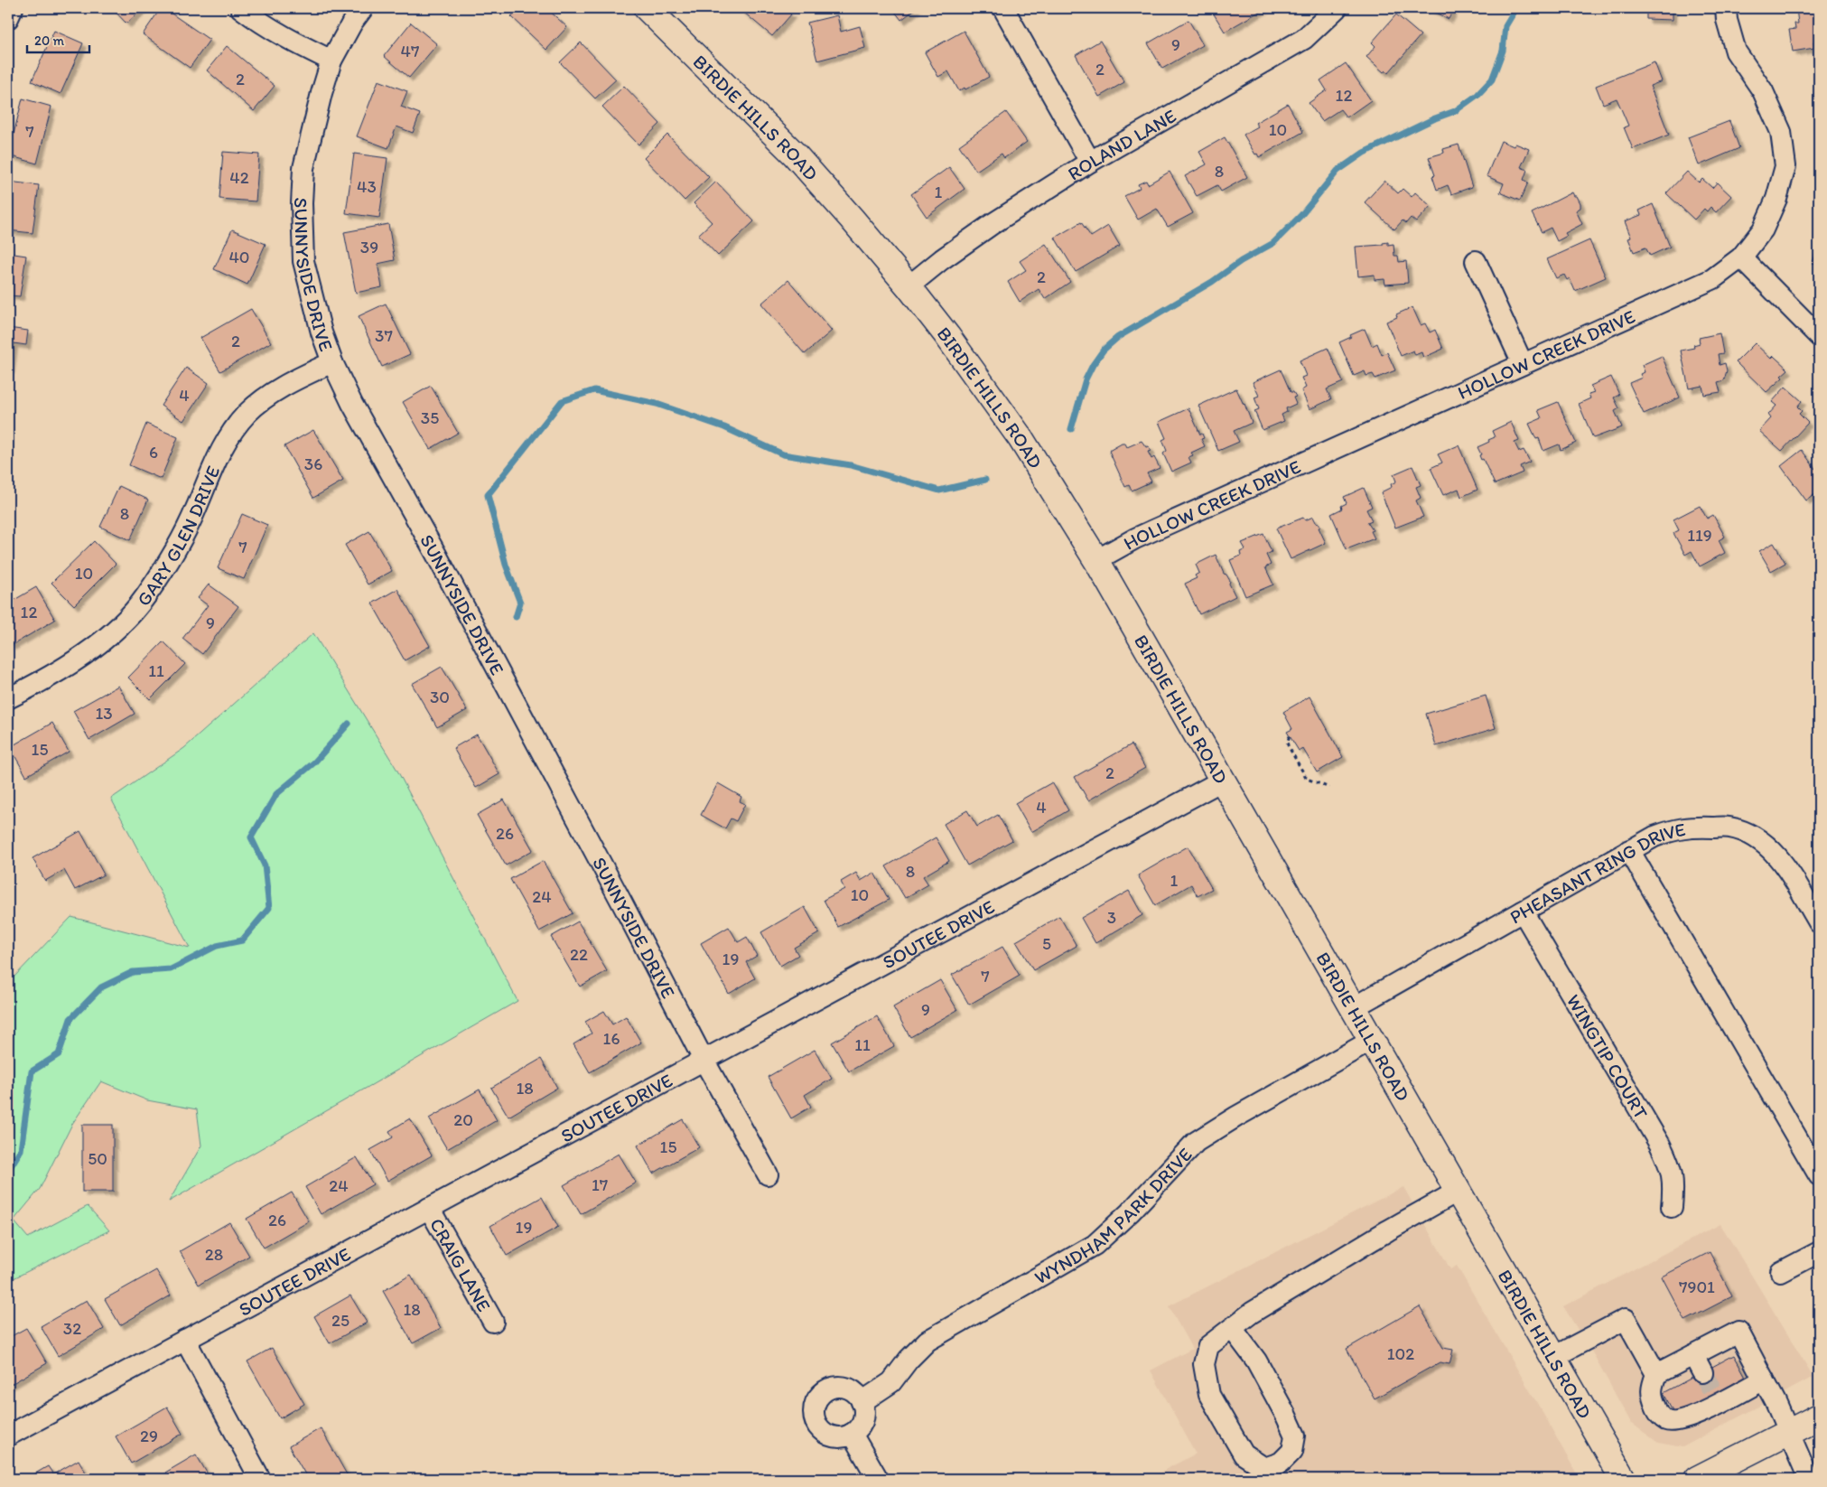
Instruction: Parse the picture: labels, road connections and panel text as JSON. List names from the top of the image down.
{
  "streets": {
    "main road": ["BIRDIE HILLS ROAD"],
    "street": [
      "ROLAND LANE",
      "SUNNYSIDE DRIVE",
      "HOLLOW CREEK DRIVE",
      "GARY GLEN DRIVE",
      "PHEASANT RING DRIVE",
      "SOUTEE DRIVE",
      "WINGTIP COURT",
      "WYNDHAM PARK DRIVE",
      "CRAIG LANE"
    ]
  },
  "crossings": [
    ["BIRDIE HILLS ROAD", "ROLAND LANE"],
    ["BIRDIE HILLS ROAD", "HOLLOW CREEK DRIVE"],
    ["BIRDIE HILLS ROAD", "PHEASANT RING DRIVE"],
    ["BIRDIE HILLS ROAD", "SOUTEE DRIVE"],
    ["BIRDIE HILLS ROAD", "WYNDHAM PARK DRIVE"],
    ["SUNNYSIDE DRIVE", "GARY GLEN DRIVE"],
    ["SUNNYSIDE DRIVE", "SOUTEE DRIVE"],
    ["PHEASANT RING DRIVE", "WINGTIP COURT"],
    ["SOUTEE DRIVE", "CRAIG LANE"]
  ],
  "house_numbers": [
    "9",
    "47",
    "2",
    "2",
    "12",
    "10",
    "7",
    "8",
    "42",
    "43",
    "1",
    "39",
    "40",
    "2",
    "37",
    "2",
    "4",
    "35",
    "6",
    "36",
    "8",
    "119",
    "7",
    "10",
    "12",
    "9",
    "11",
    "30",
    "13",
    "15",
    "2",
    "4",
    "26",
    "8",
    "1",
    "10",
    "24",
    "3",
    "5",
    "22",
    "19",
    "7",
    "9",
    "16",
    "11",
    "18",
    "20",
    "15",
    "50",
    "17",
    "24",
    "26",
    "19",
    "28",
    "7901",
    "18",
    "25",
    "32",
    "102",
    "29"
  ],
  "scale_bar": "20 m"
}
